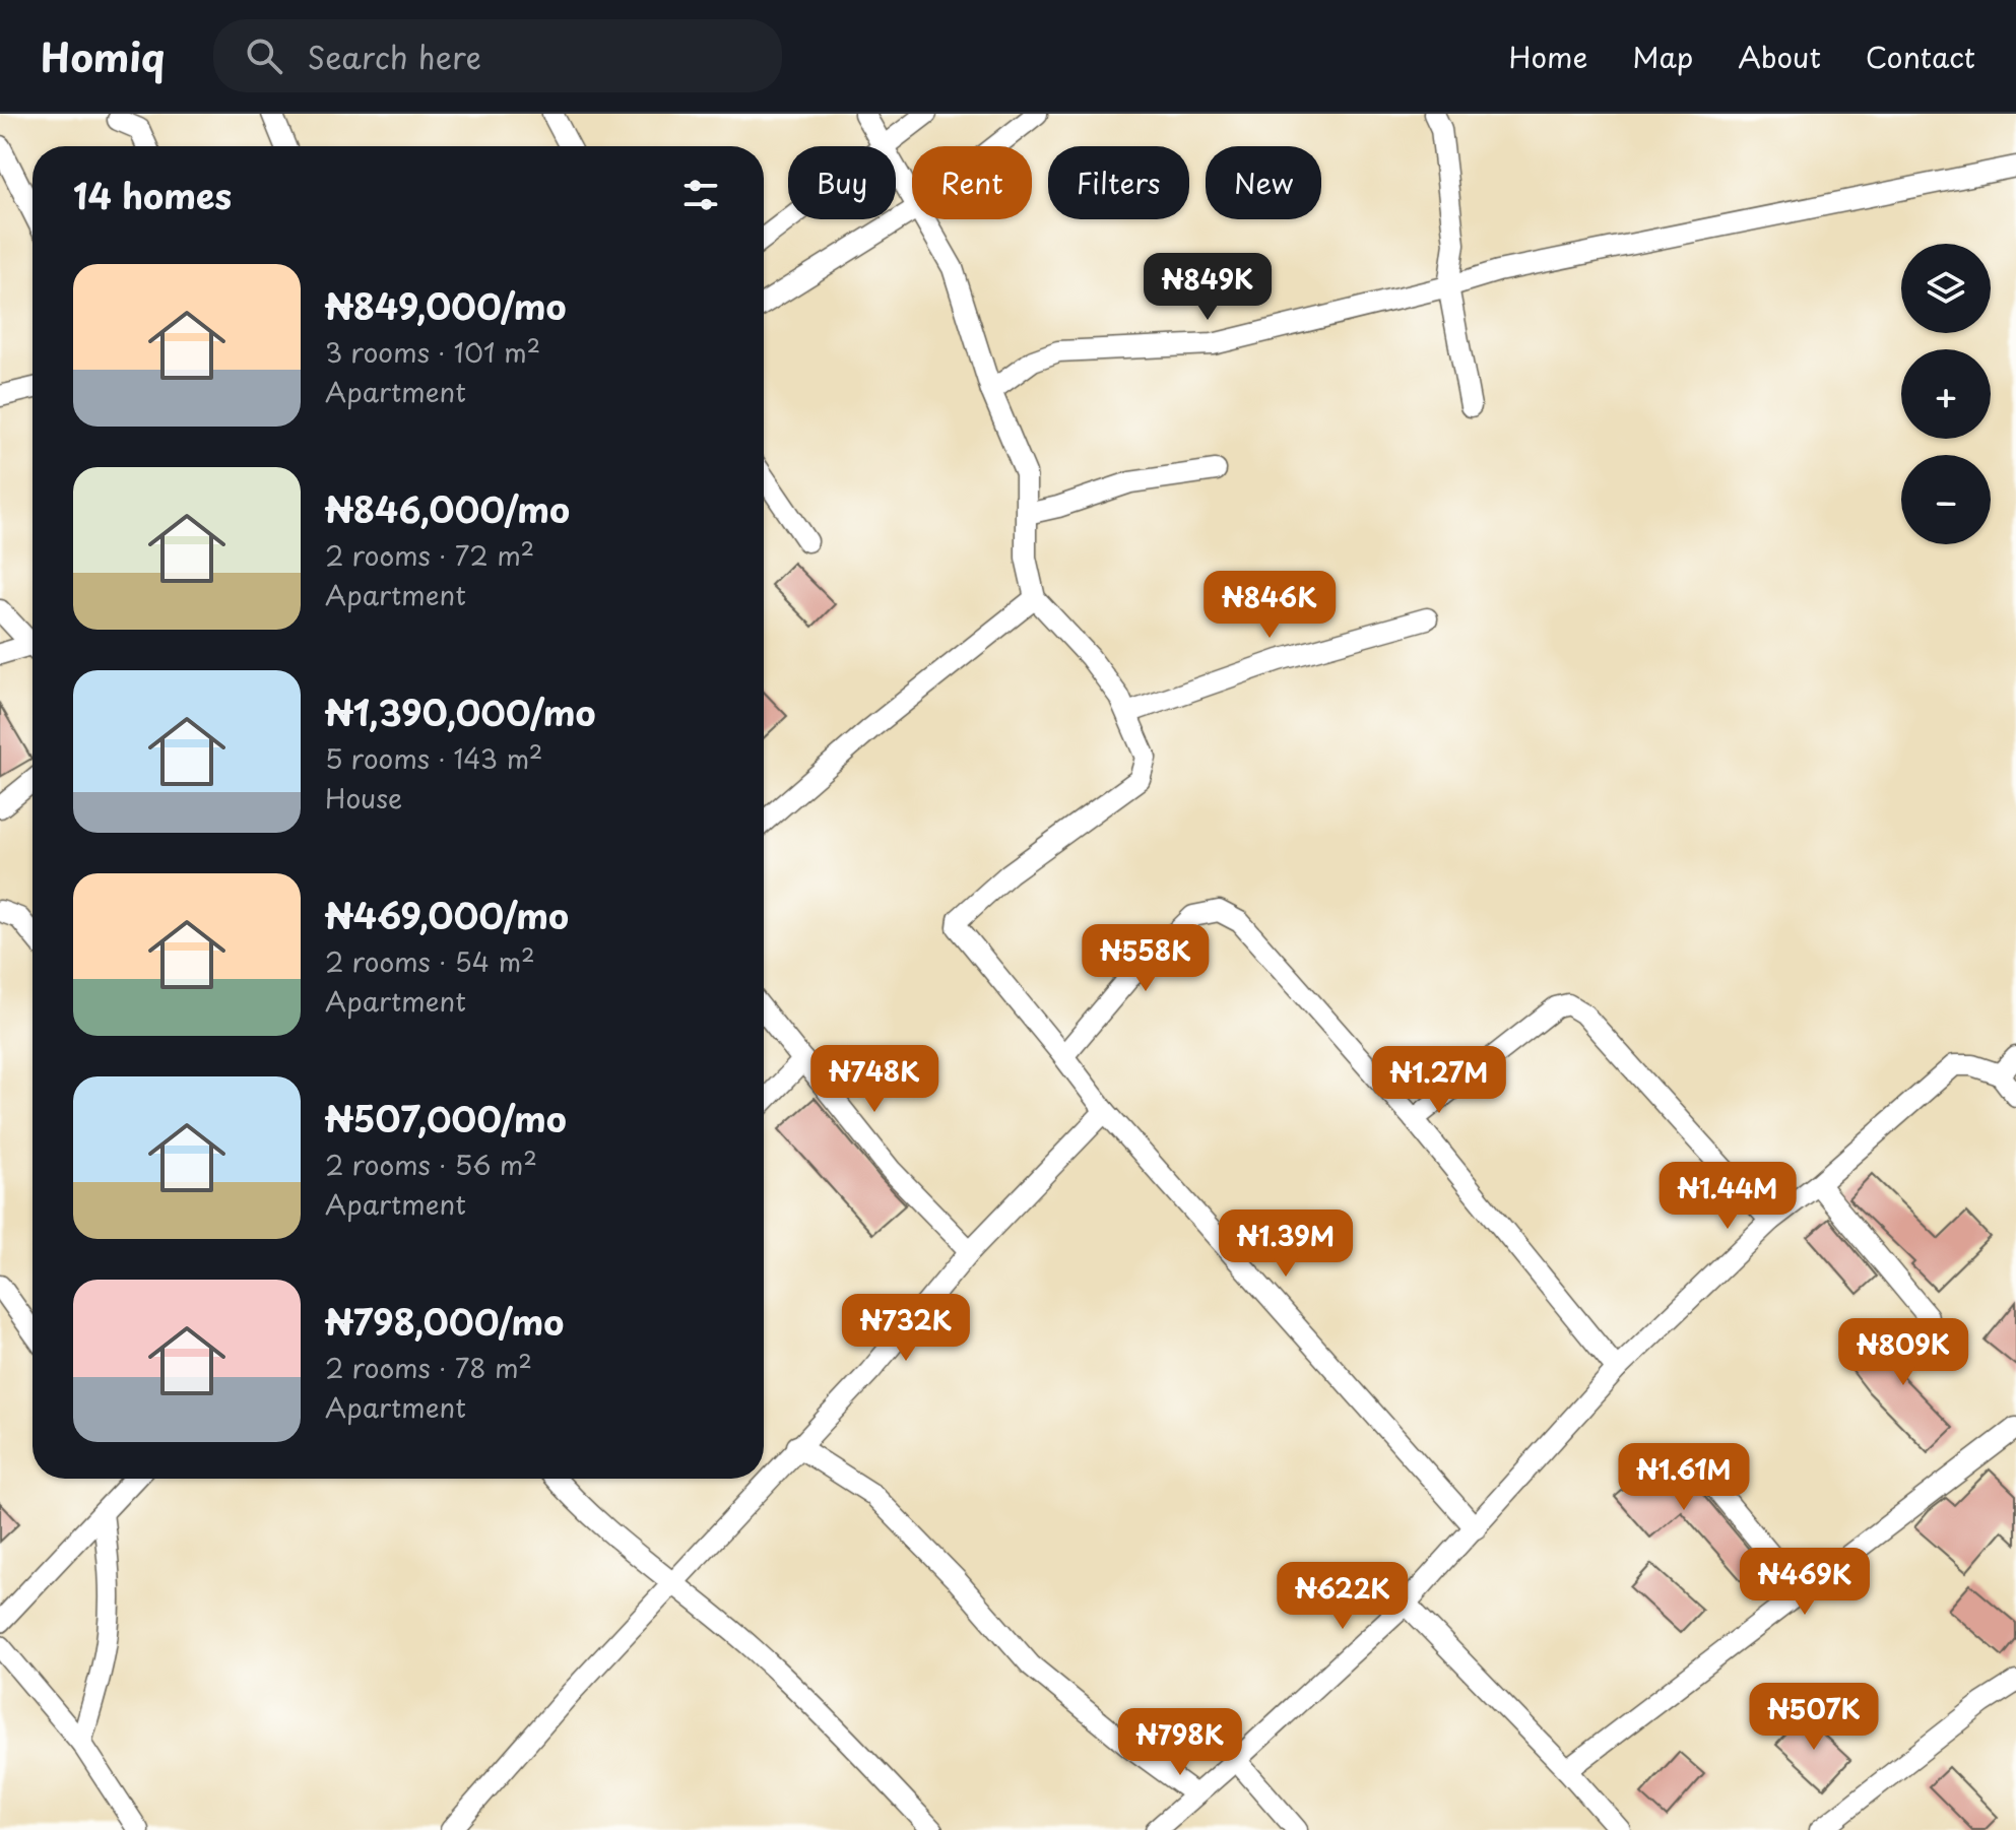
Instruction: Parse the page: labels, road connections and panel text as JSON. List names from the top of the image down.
{
  "page": {
    "header": "Homiq",
    "search": "Search here",
    "nav": [
      "Home",
      "Map",
      "About",
      "Contact"
    ],
    "chip": [
      "Buy",
      "Rent",
      "Filters",
      "New"
    ],
    "heading": "14 homes",
    "map_buttons": ["+", "−"],
    "list": [
      {
        "name": "₦849,000/mo",
        "note": "3 rooms · 101 m² · Apartment"
      },
      {
        "name": "₦846,000/mo",
        "note": "2 rooms · 72 m² · Apartment"
      },
      {
        "name": "₦1,390,000/mo",
        "note": "5 rooms · 143 m² · House"
      },
      {
        "name": "₦469,000/mo",
        "note": "2 rooms · 54 m² · Apartment"
      },
      {
        "name": "₦507,000/mo",
        "note": "2 rooms · 56 m² · Apartment"
      },
      {
        "name": "₦798,000/mo",
        "note": "2 rooms · 78 m² · Apartment"
      }
    ],
    "price": [
      "₦849K",
      "₦846K",
      "₦558K",
      "₦748K",
      "₦1.27M",
      "₦1.44M",
      "₦1.39M",
      "₦732K",
      "₦809K",
      "₦1.61M",
      "₦469K",
      "₦622K",
      "₦507K",
      "₦798K"
    ]
  }
}
